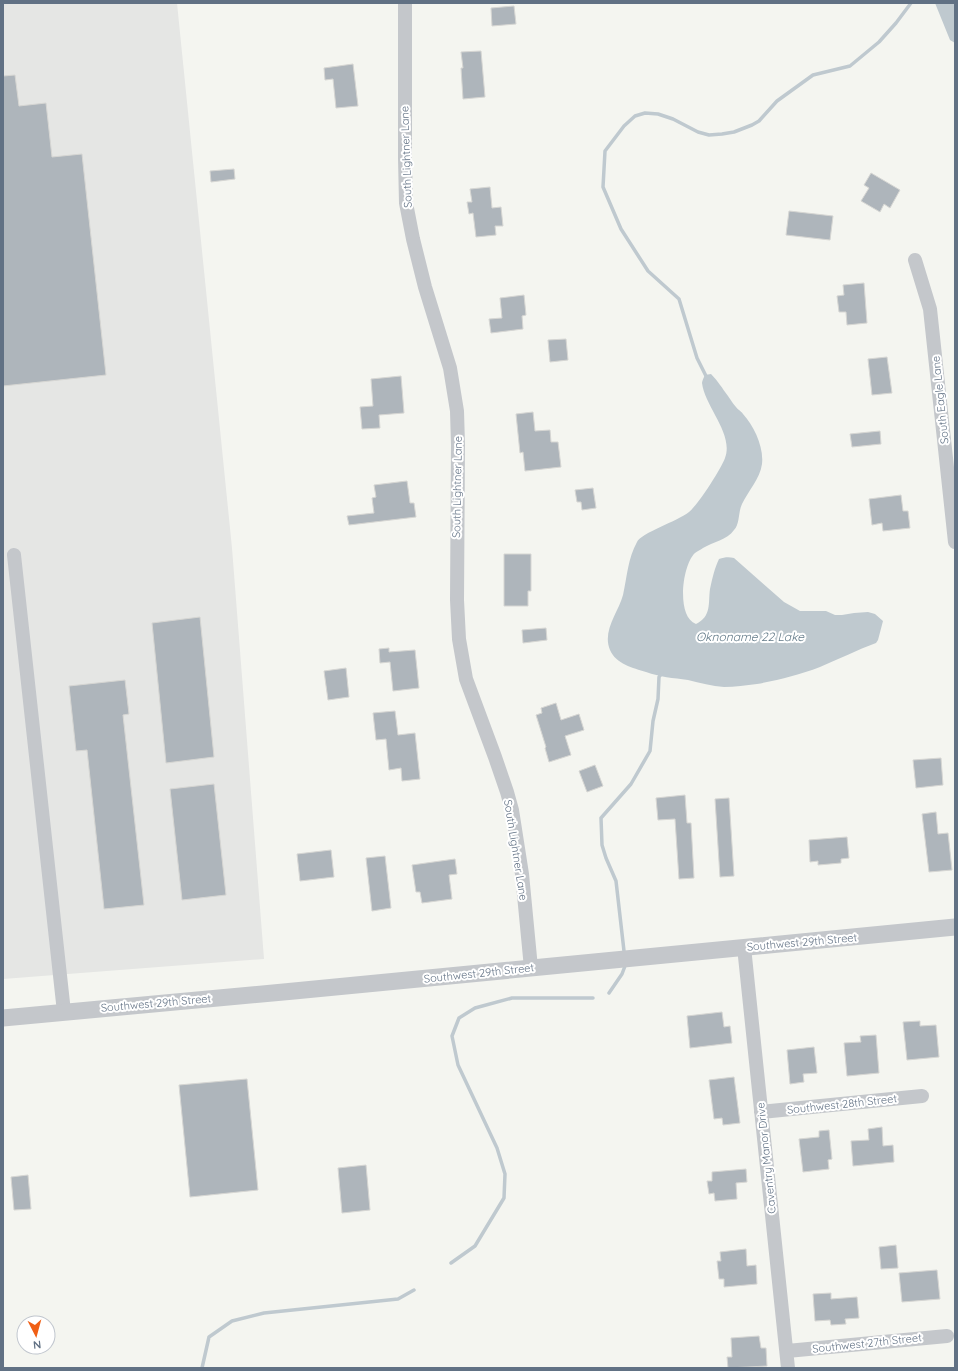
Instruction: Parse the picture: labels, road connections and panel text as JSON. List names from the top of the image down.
{
  "streets": {
    "street": [
      "South Lightner Lane",
      "South Eagle Lane",
      "Southwest 29th Street",
      "Southwest 28th Street",
      "Caventry Manor Drive",
      "Southwest 27th Street"
    ]
  },
  "crossings": [
    ["South Lightner Lane", "Southwest 29th Street"],
    ["Southwest 29th Street", "Caventry Manor Drive"],
    ["Southwest 28th Street", "Caventry Manor Drive"],
    ["Caventry Manor Drive", "Southwest 27th Street"]
  ],
  "water": ["Oknoname 22 Lake"],
  "north": "bottom"
}
